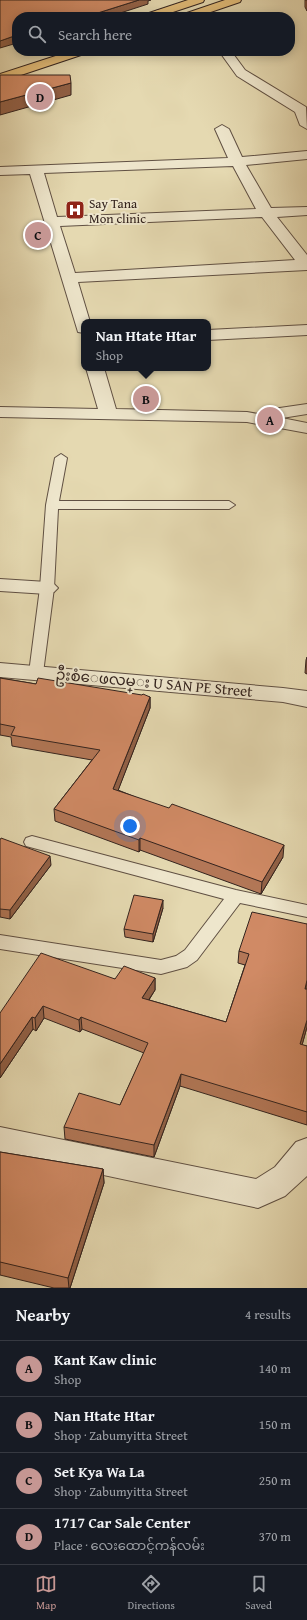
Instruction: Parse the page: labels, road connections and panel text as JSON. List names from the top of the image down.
{
  "streets": {
    "street": ["ဦးစံေဖလမ္း U SAN PE Street"]
  },
  "places": {
    "hospital": ["Say Tana Mon clinic"]
  },
  "page": {
    "search": "Search here",
    "pins": [
      "D",
      "C",
      "B",
      "A"
    ],
    "popup": ["Nan Htate Htar", "Shop"],
    "heading": ["Nearby", "4 results"],
    "list": [
      {
        "mark": "A",
        "name": "Kant Kaw clinic",
        "note": "Shop",
        "value": "140 m"
      },
      {
        "mark": "B",
        "name": "Nan Htate Htar",
        "note": "Shop · Zabumyitta Street",
        "value": "150 m"
      },
      {
        "mark": "C",
        "name": "Set Kya Wa La",
        "note": "Shop · Zabumyitta Street",
        "value": "250 m"
      },
      {
        "mark": "D",
        "name": "1717 Car Sale Center",
        "note": "Place · လေးထောင့်ကန်လမ်း",
        "value": "370 m"
      }
    ],
    "nav": ["Map", "Directions", "Saved"]
  }
}
